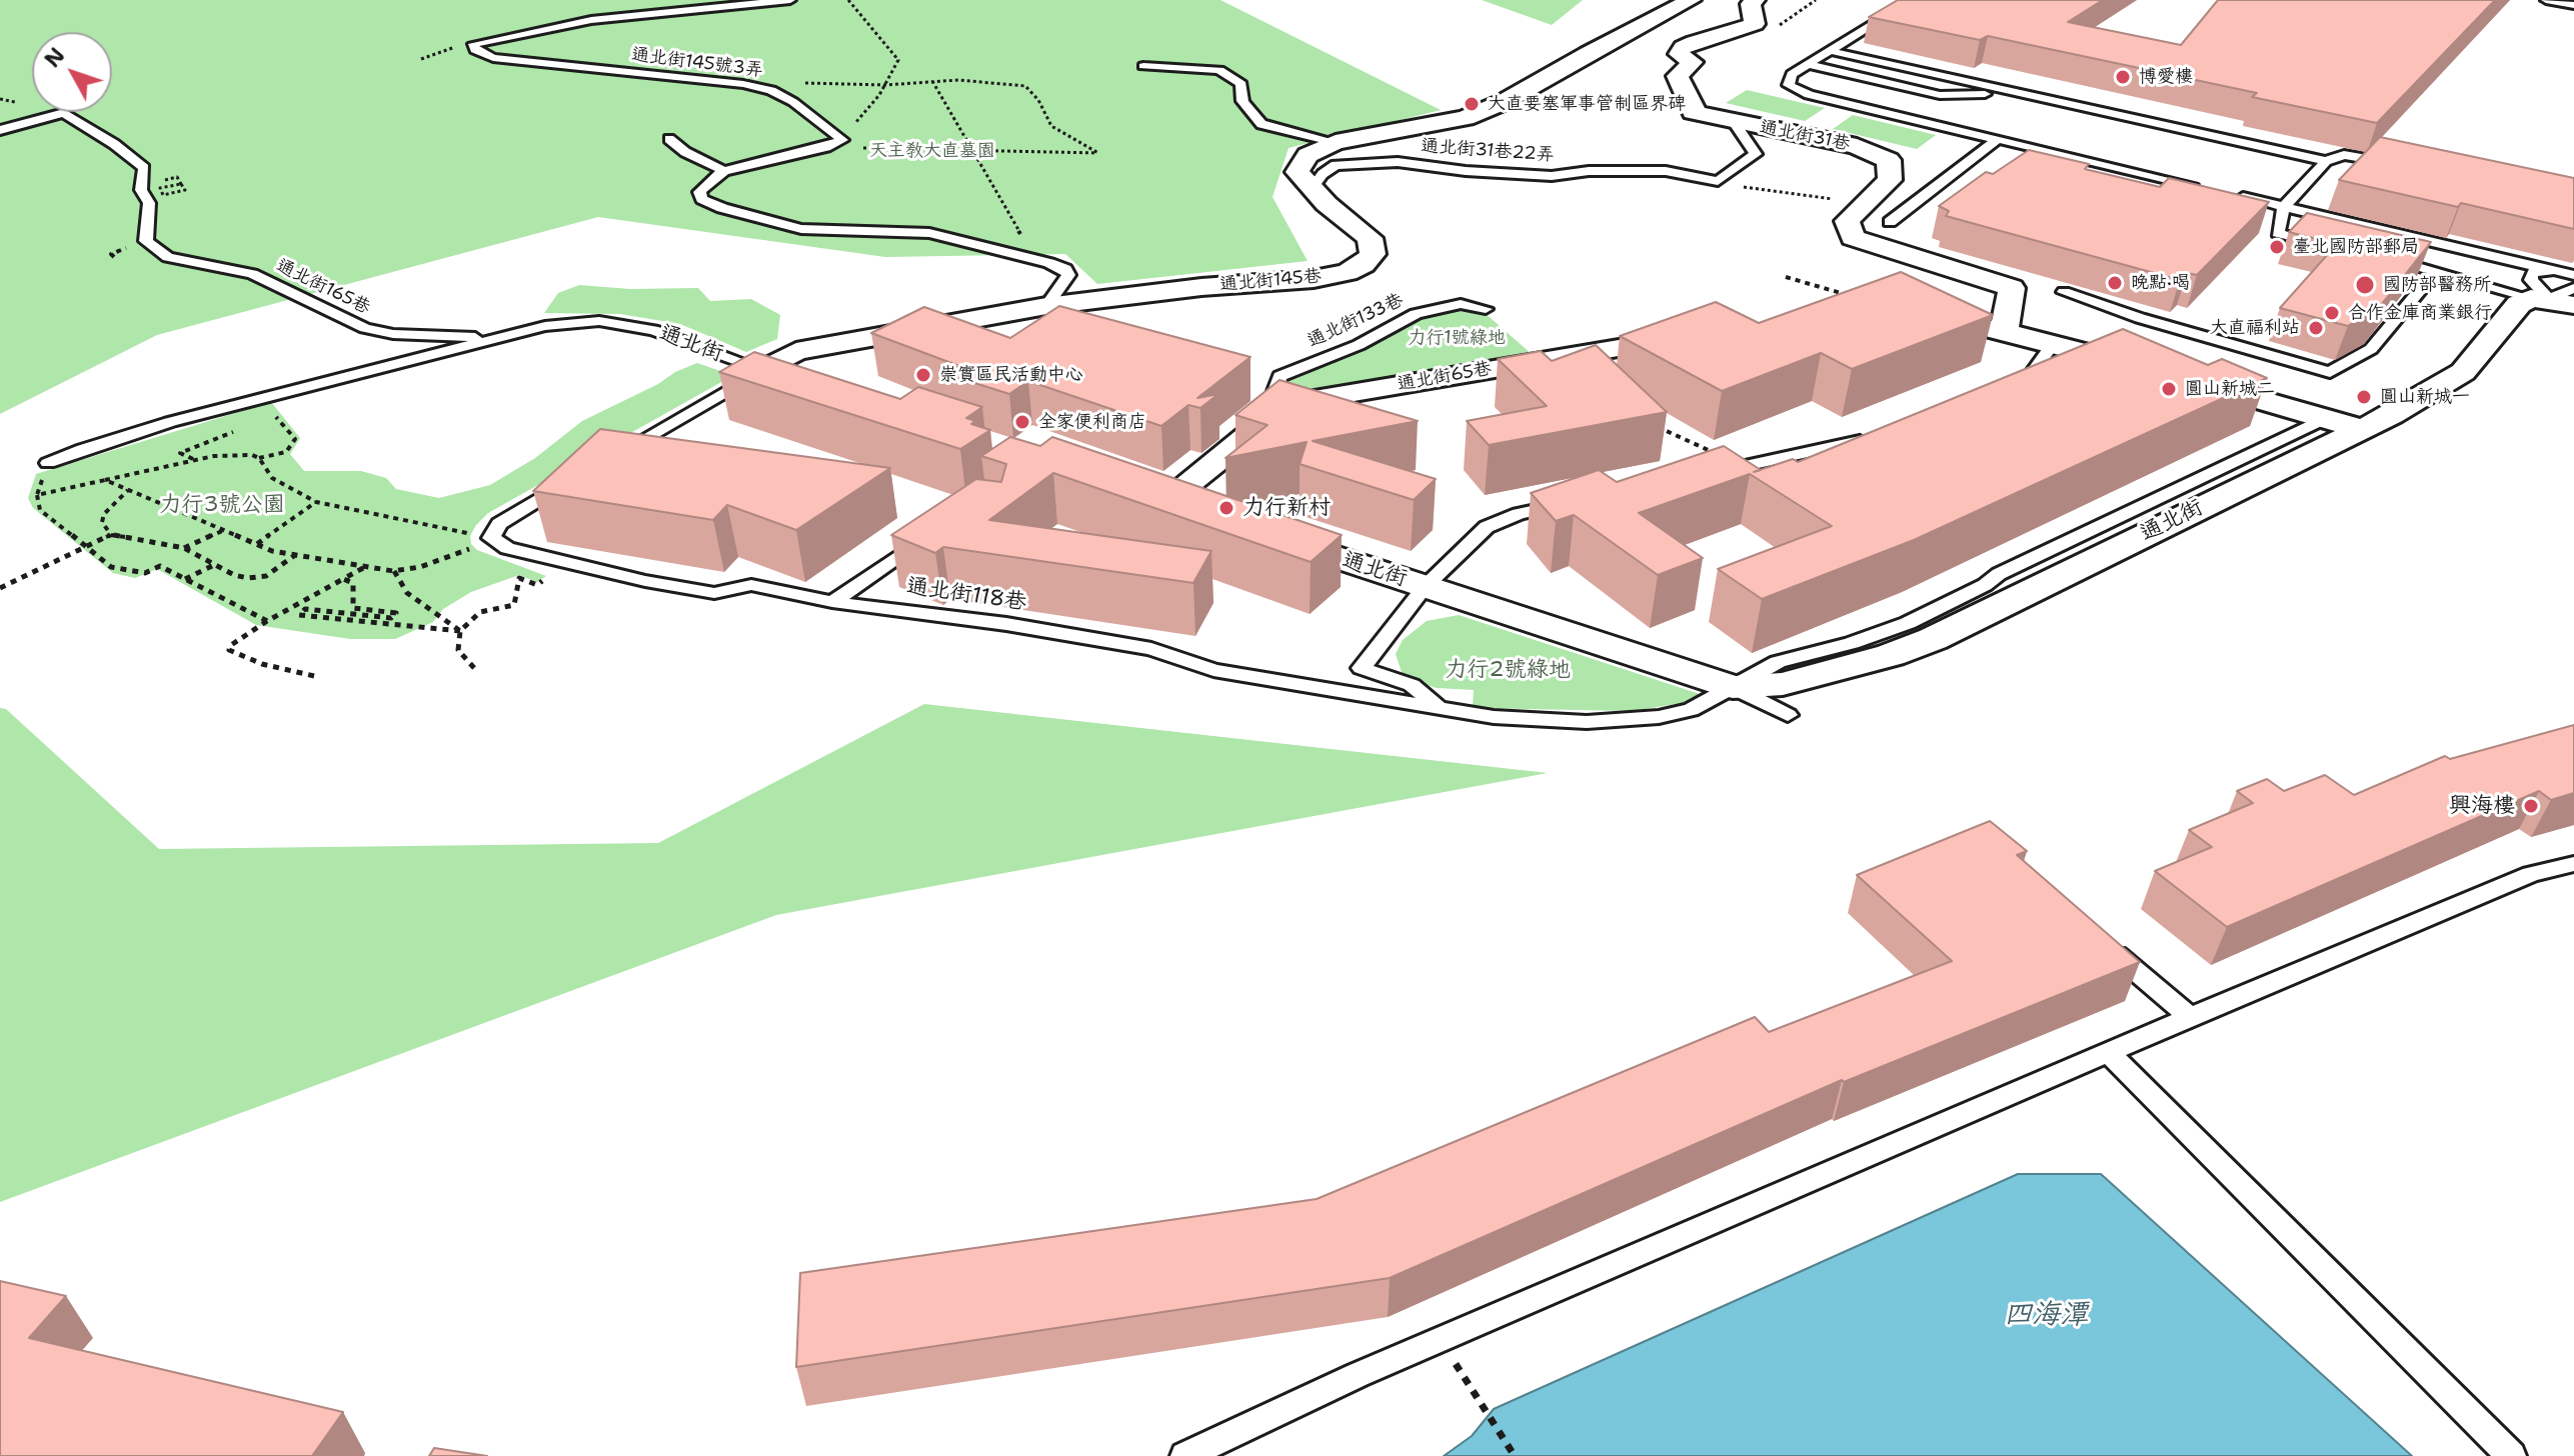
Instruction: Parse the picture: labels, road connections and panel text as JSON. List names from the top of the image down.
{
  "streets": {
    "street": [
      "通北街31巷",
      "通北街145巷",
      "通北街",
      "通北街65巷"
    ],
    "lane": [
      "通北街145號3弄",
      "通北街31巷22弄",
      "通北街165巷",
      "通北街133巷",
      "通北街118巷"
    ]
  },
  "crossings": [
    ["通北街31巷22弄", "通北街145巷"],
    ["通北街145巷", "通北街"],
    ["通北街165巷", "通北街"],
    ["通北街133巷", "通北街65巷"],
    ["通北街", "通北街118巷"]
  ],
  "water": ["四海潭"],
  "parks": [
    "天主教大直墓園",
    "力行1號綠地",
    "力行3號公園",
    "力行2號綠地"
  ],
  "places": [
    "博愛樓",
    "大直要塞軍事管制區界碑",
    "臺北國防部郵局",
    "晚點·喝",
    "國防部醫務所",
    "合作金庫商業銀行",
    "大直福利站",
    "崇實區民活動中心",
    "圓山新城二",
    "圓山新城一",
    "全家便利商店",
    "力行新村",
    "興海樓"
  ],
  "north": "top left"
}
